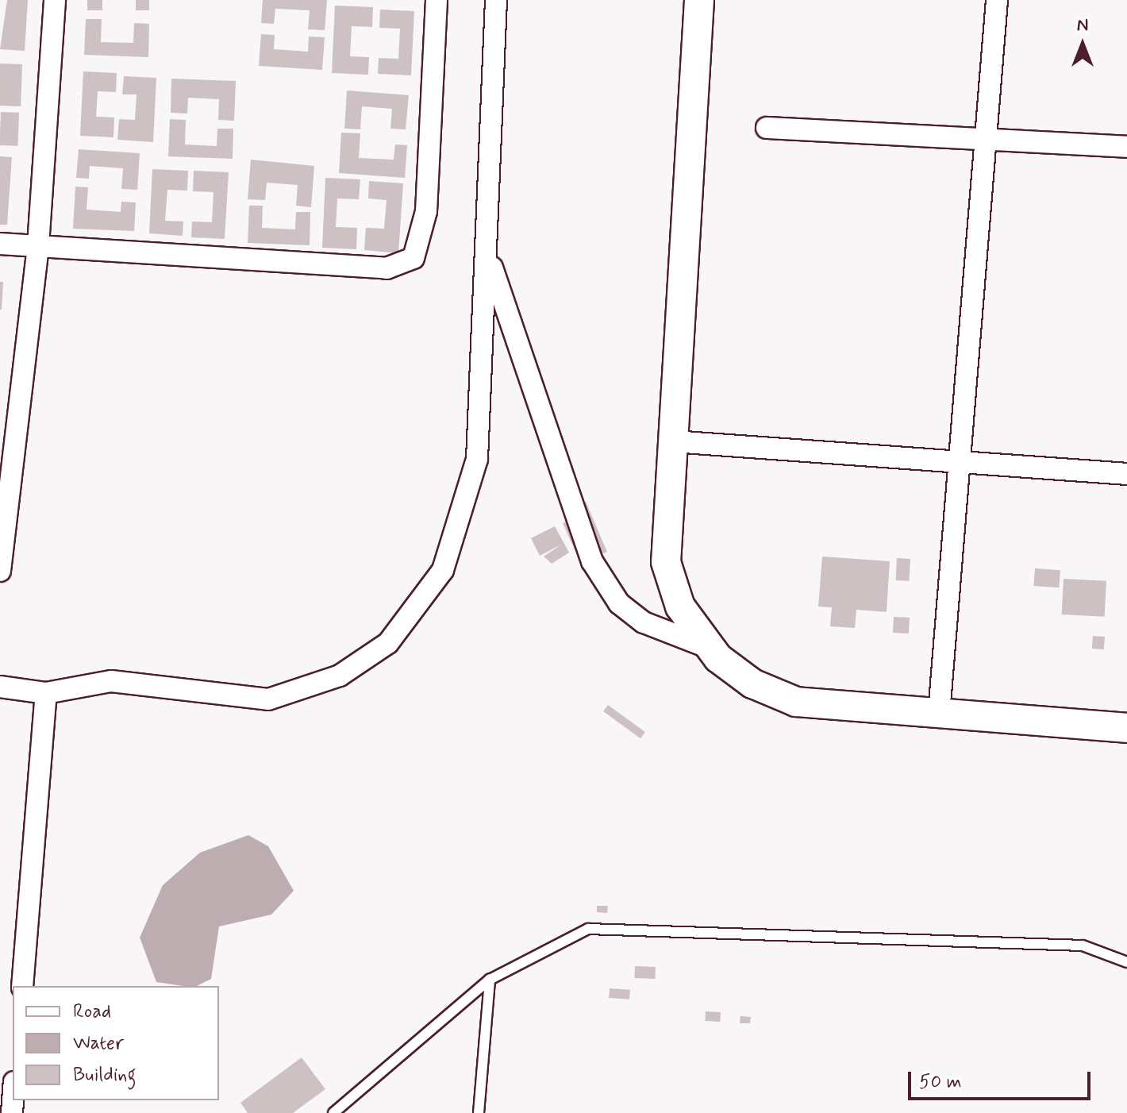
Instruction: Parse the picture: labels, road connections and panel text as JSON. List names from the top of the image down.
{
  "legend": ["Road", "Water", "Building"],
  "scale_bar": "50 m",
  "north": "top"
}
